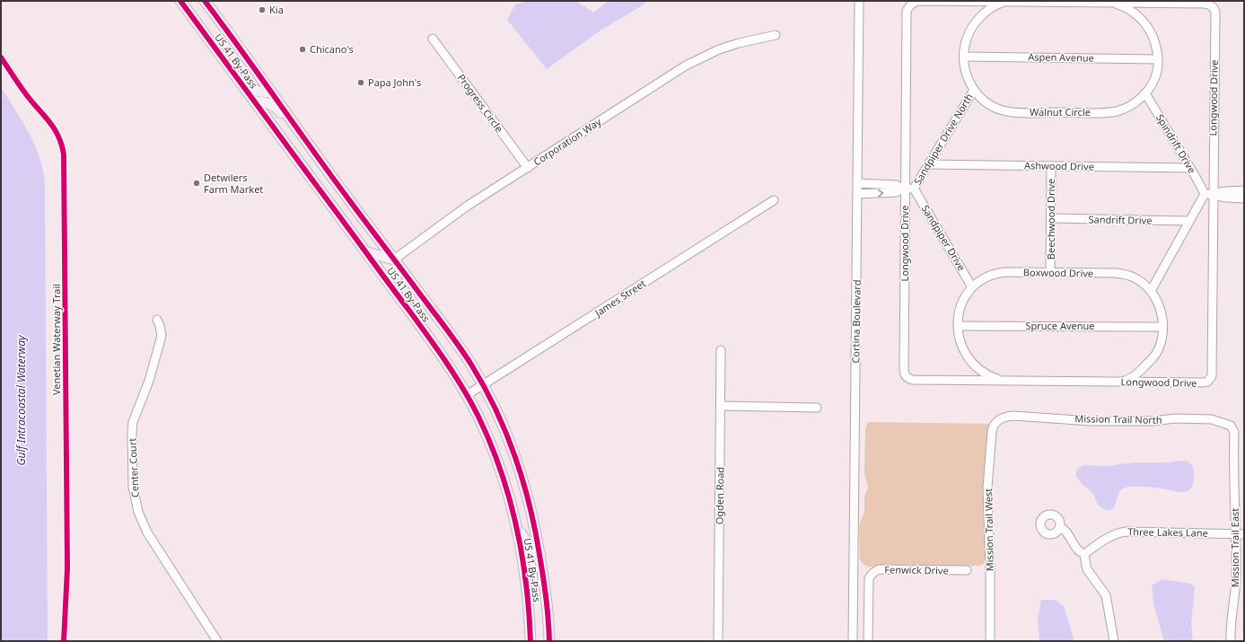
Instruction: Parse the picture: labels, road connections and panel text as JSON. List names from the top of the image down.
{
  "streets": {
    "main road": ["US 41 By-Pass"],
    "street": [
      "Aspen Avenue",
      "Longwood Drive",
      "Progress Circle",
      "Walnut Circle",
      "Sandpiper Drive North",
      "Corporation Way",
      "Spindrift Drive",
      "Ashwood Drive",
      "Beechwood Drive",
      "Sandrift Drive",
      "Sandpiper Drive",
      "Boxwood Drive",
      "James Street",
      "Cortina Boulevard",
      "Spruce Avenue",
      "Mission Trail North",
      "Center Court",
      "Ogden Road",
      "Mission Trail West",
      "Three Lakes Lane",
      "Mission Trail East",
      "Fenwick Drive"
    ],
    "cycle path": ["Venetian Waterway Trail"]
  },
  "crossings": [
    ["Aspen Avenue", "Walnut Circle"],
    ["US 41 By-Pass", "Corporation Way"],
    ["US 41 By-Pass", "James Street"],
    ["Longwood Drive", "Walnut Circle"],
    ["Longwood Drive", "Sandpiper Drive North"],
    ["Longwood Drive", "Spindrift Drive"],
    ["Longwood Drive", "Sandpiper Drive"],
    ["Longwood Drive", "Boxwood Drive"],
    ["Progress Circle", "Corporation Way"],
    ["Walnut Circle", "Sandpiper Drive North"],
    ["Walnut Circle", "Spindrift Drive"],
    ["Sandpiper Drive North", "Ashwood Drive"],
    ["Sandpiper Drive North", "Sandpiper Drive"],
    ["Spindrift Drive", "Ashwood Drive"],
    ["Ashwood Drive", "Beechwood Drive"],
    ["Beechwood Drive", "Sandrift Drive"],
    ["Beechwood Drive", "Boxwood Drive"],
    ["Sandpiper Drive", "Boxwood Drive"],
    ["Boxwood Drive", "Spruce Avenue"],
    ["Mission Trail North", "Mission Trail West"],
    ["Mission Trail North", "Mission Trail East"],
    ["Three Lakes Lane", "Mission Trail East"]
  ],
  "water": ["Gulf Intracoastal Waterway"],
  "places": [
    "Kia",
    "Chicano's",
    "Papa John's",
    "Detwilers Farm Market"
  ]
}
